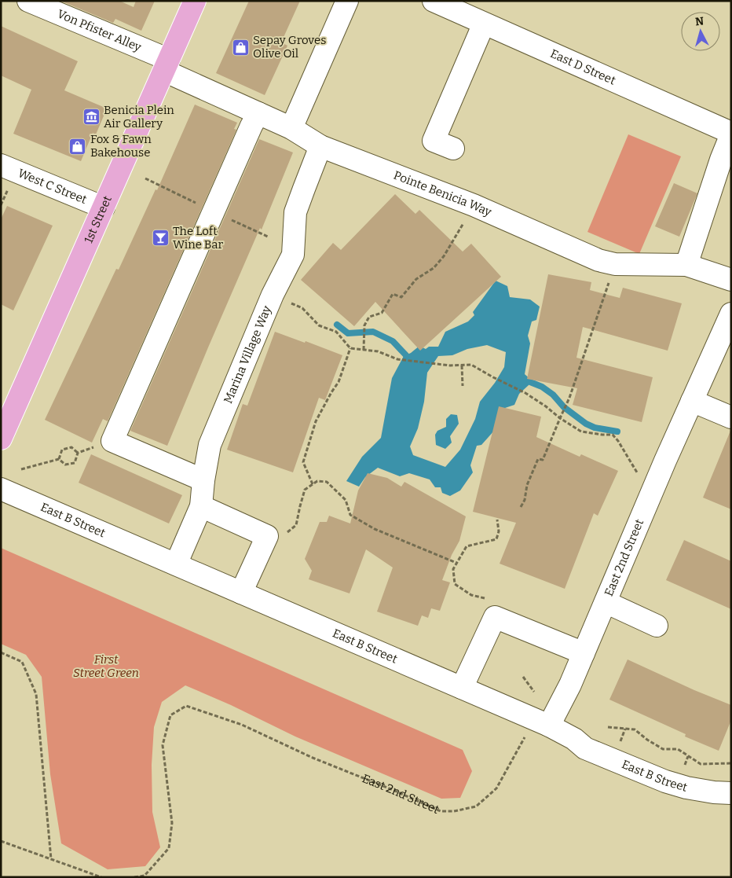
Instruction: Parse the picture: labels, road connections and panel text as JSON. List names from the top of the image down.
{
  "streets": {
    "main road": ["1st Street"],
    "street": [
      "Von Pfister Alley",
      "East D Street",
      "West C Street",
      "Pointe Benicia Way",
      "Marina Village Way",
      "East B Street",
      "East 2nd Street"
    ]
  },
  "crossings": [
    ["Von Pfister Alley", "Pointe Benicia Way"],
    ["Von Pfister Alley", "1st Street"],
    ["West C Street", "1st Street"],
    ["Pointe Benicia Way", "1st Street"],
    ["Pointe Benicia Way", "Marina Village Way"],
    ["Marina Village Way", "East B Street"],
    ["East B Street", "East 2nd Street"]
  ],
  "parks": ["First Street Green"],
  "places": {
    "shop": ["Sepay Groves Olive Oil", "Fox & Fawn Bakehouse"],
    "museum": ["Benicia Plein Air Gallery"],
    "bar": ["The Loft Wine Bar"]
  },
  "north": "top"
}
